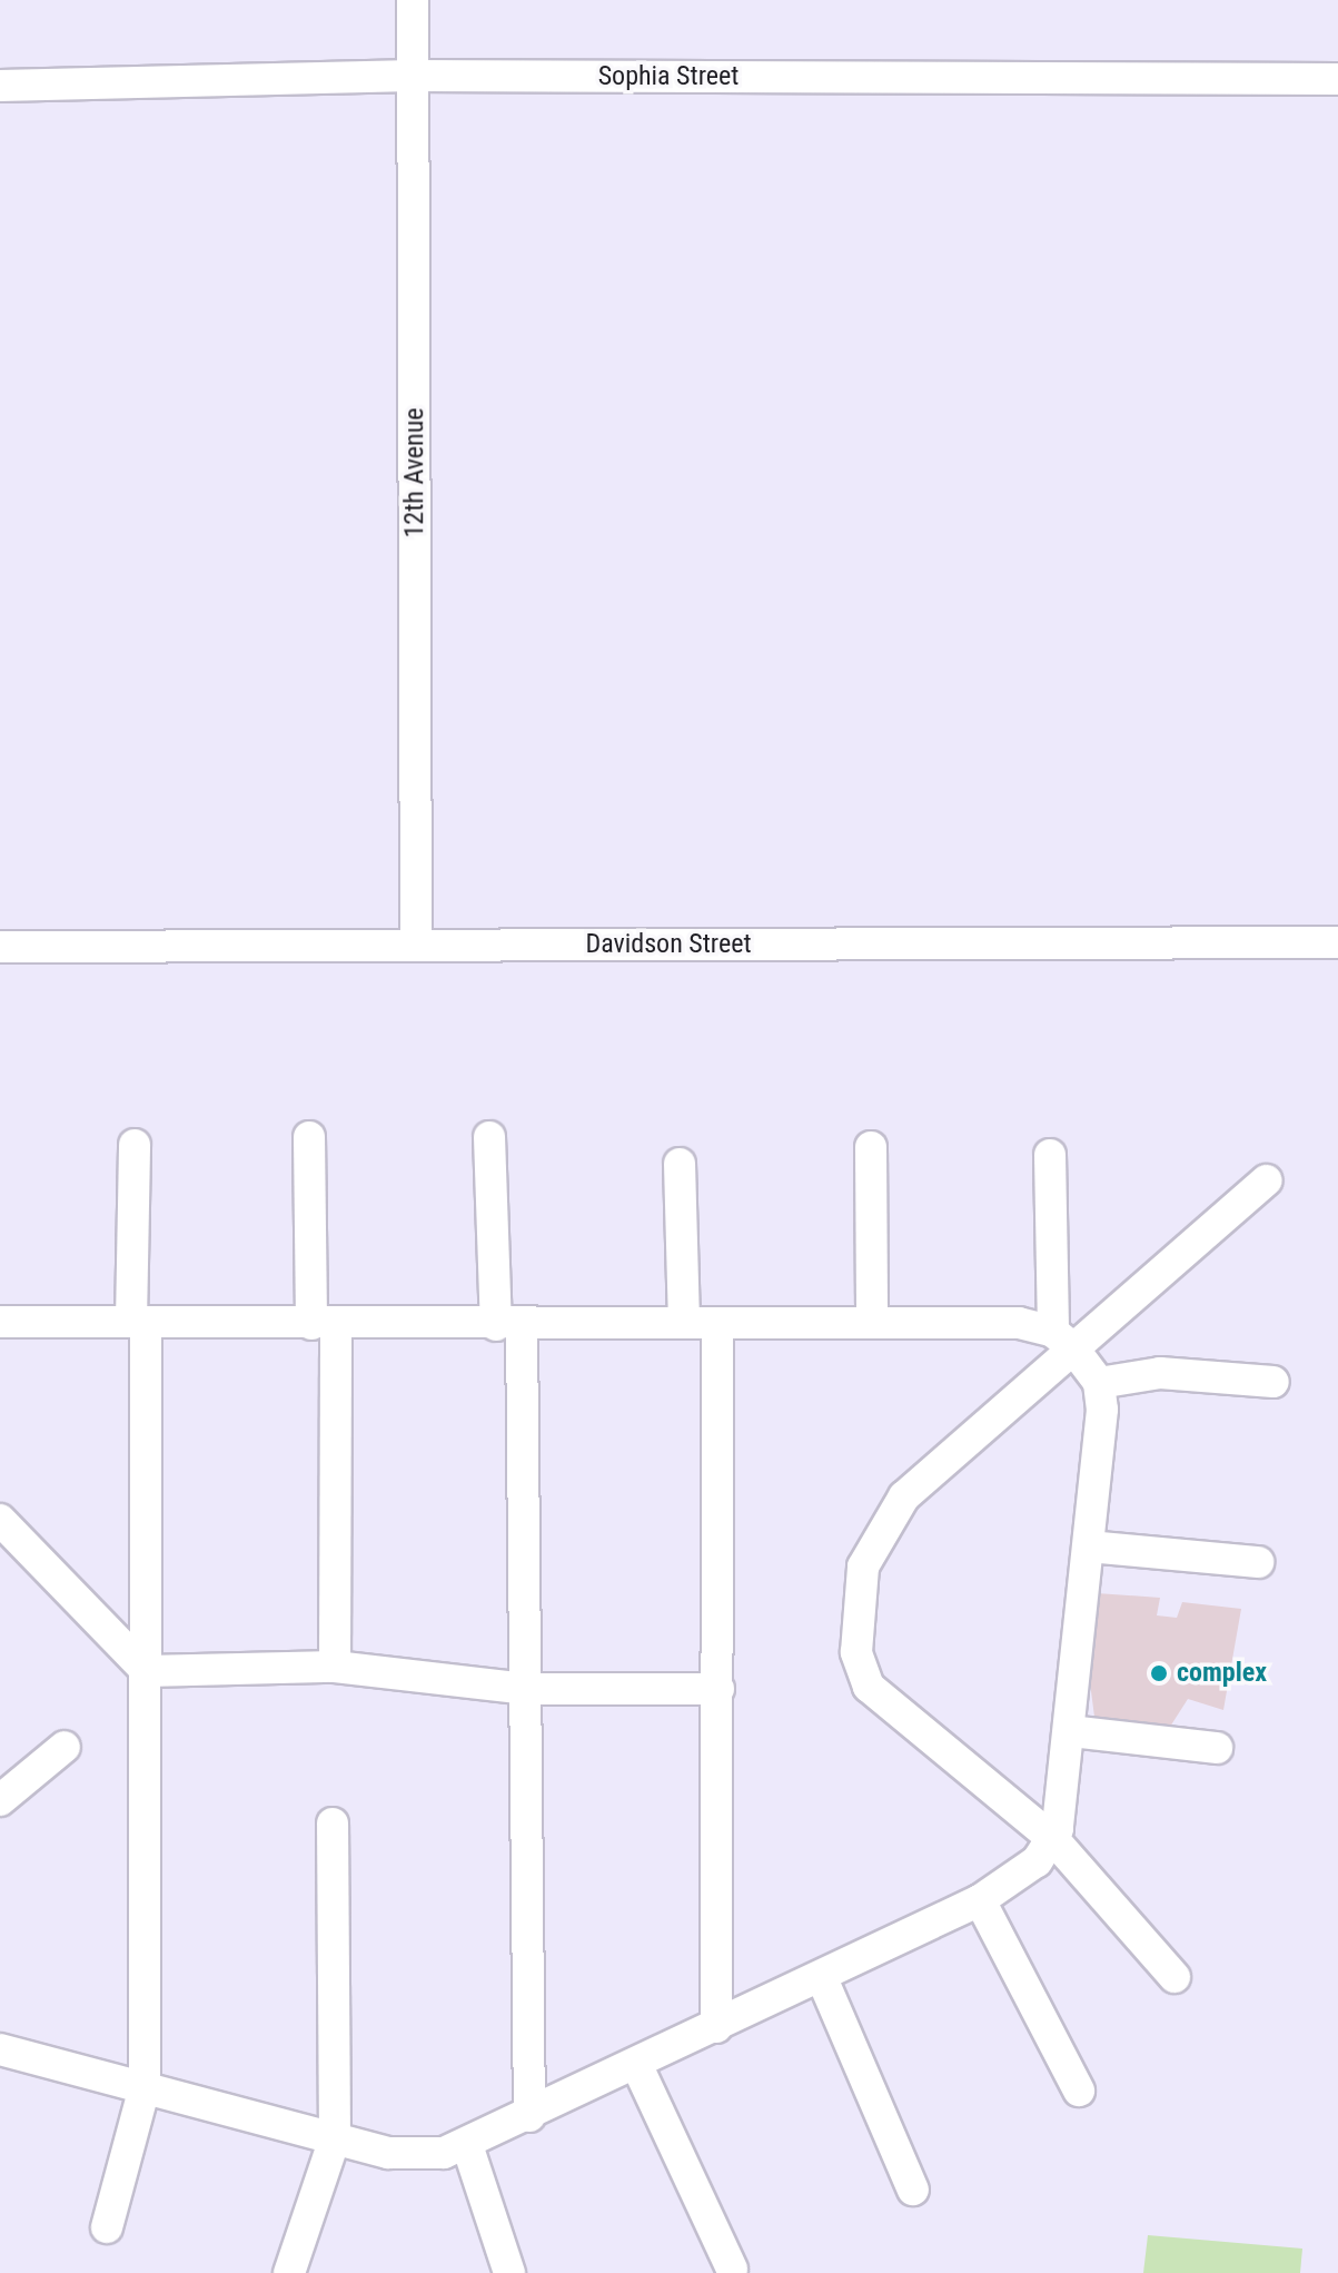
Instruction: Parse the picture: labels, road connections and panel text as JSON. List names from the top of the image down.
{
  "streets": {
    "street": ["Sophia Street", "12th Avenue", "Davidson Street"]
  },
  "crossings": [
    ["Sophia Street", "12th Avenue"],
    ["12th Avenue", "Davidson Street"]
  ],
  "places": ["complex"]
}
